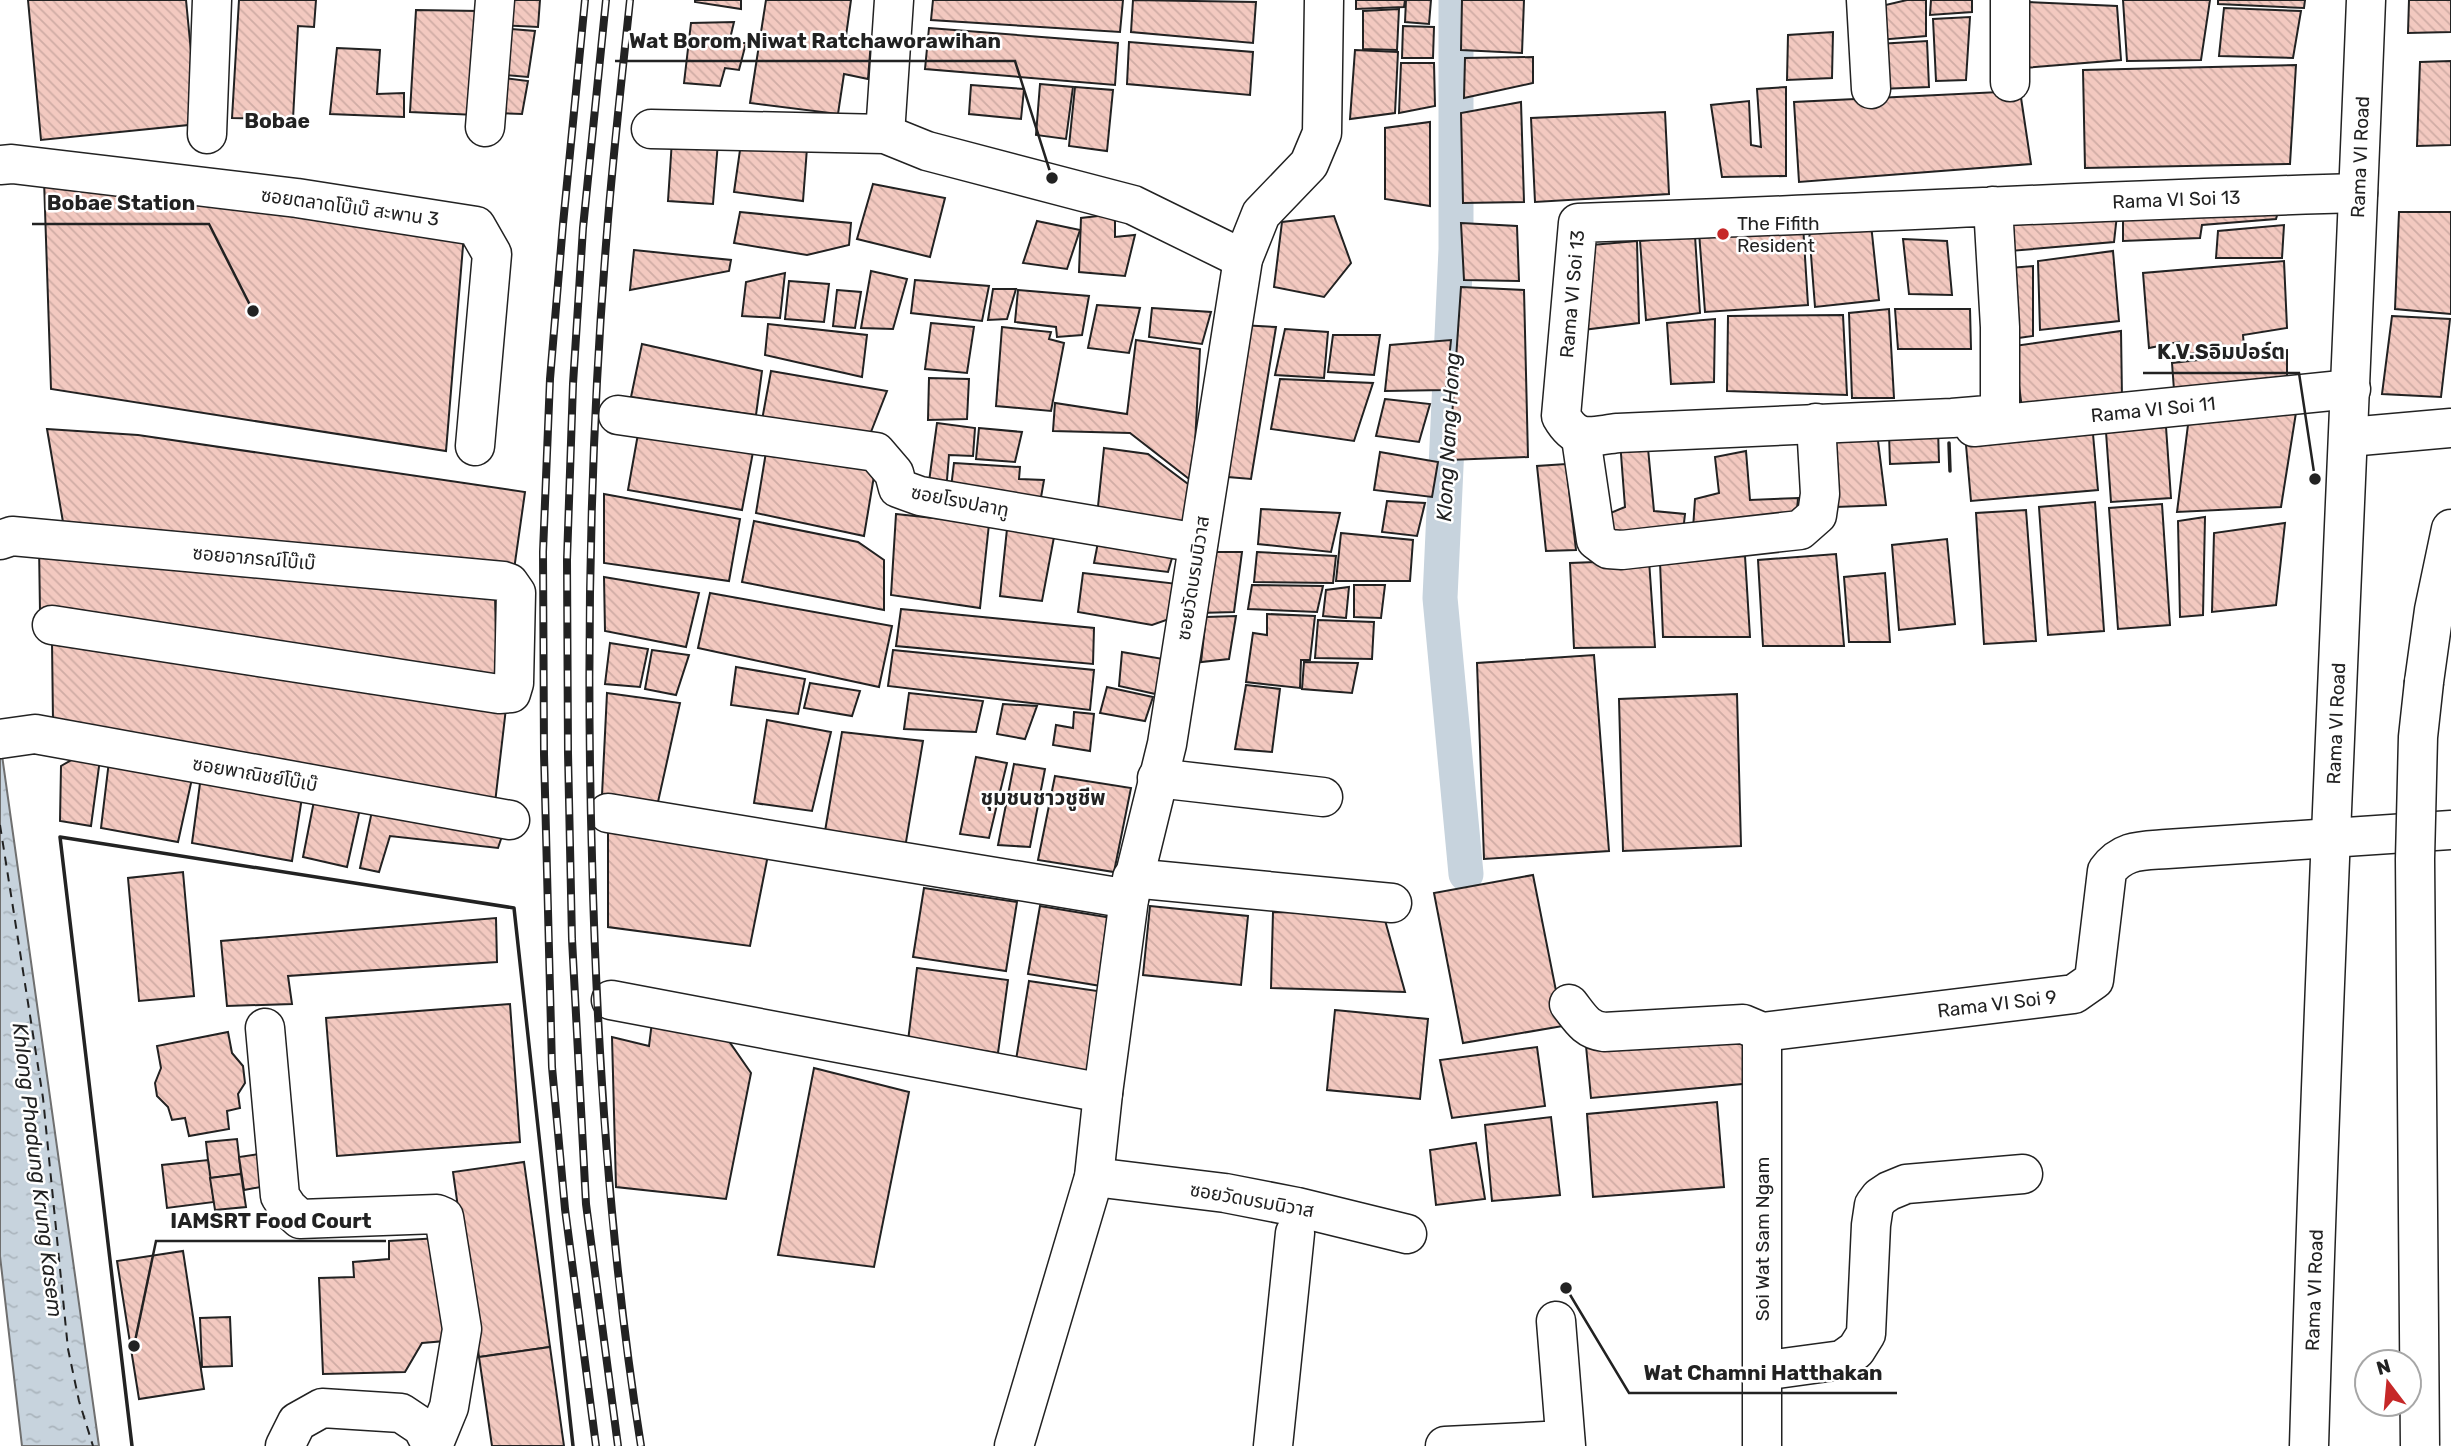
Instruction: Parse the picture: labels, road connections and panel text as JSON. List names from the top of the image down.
{
  "streets": {
    "main road": [
      "Rama VI Road",
      "Rama VI Soi 13",
      "ซอยตลาดโบ๊เบ๊ สะพาน 3",
      "Rama VI Soi 11",
      "ซอยโรงปลาทู",
      "ซอยอาภรณ์โบ๊เบ๊",
      "ซอยวัดบรมนิวาส",
      "ซอยพาณิชย์โบ๊เบ๊",
      "Rama VI Soi 9",
      "Soi Wat Sam Ngam"
    ]
  },
  "crossings": [
    ["Rama VI Road", "Rama VI Soi 13"],
    ["Rama VI Road", "Rama VI Soi 11"],
    ["Rama VI Road", "Rama VI Soi 9"],
    ["ซอยโรงปลาทู", "ซอยวัดบรมนิวาส"],
    ["Rama VI Soi 9", "Soi Wat Sam Ngam"]
  ],
  "districts": ["Bobae", "ชุมชนชาวชูชีพ"],
  "water": ["Klong Nang Hong", "Khlong Phadung Krung Kasem"],
  "places": [
    "Wat Borom Niwat Ratchaworawihan",
    "The Fifith Resident",
    "Bobae Station",
    "K.V.Sอิมปอร์ต",
    "Wat Chamni Hatthakan",
    "IAMSRT Food Court"
  ],
  "north": "top"
}
